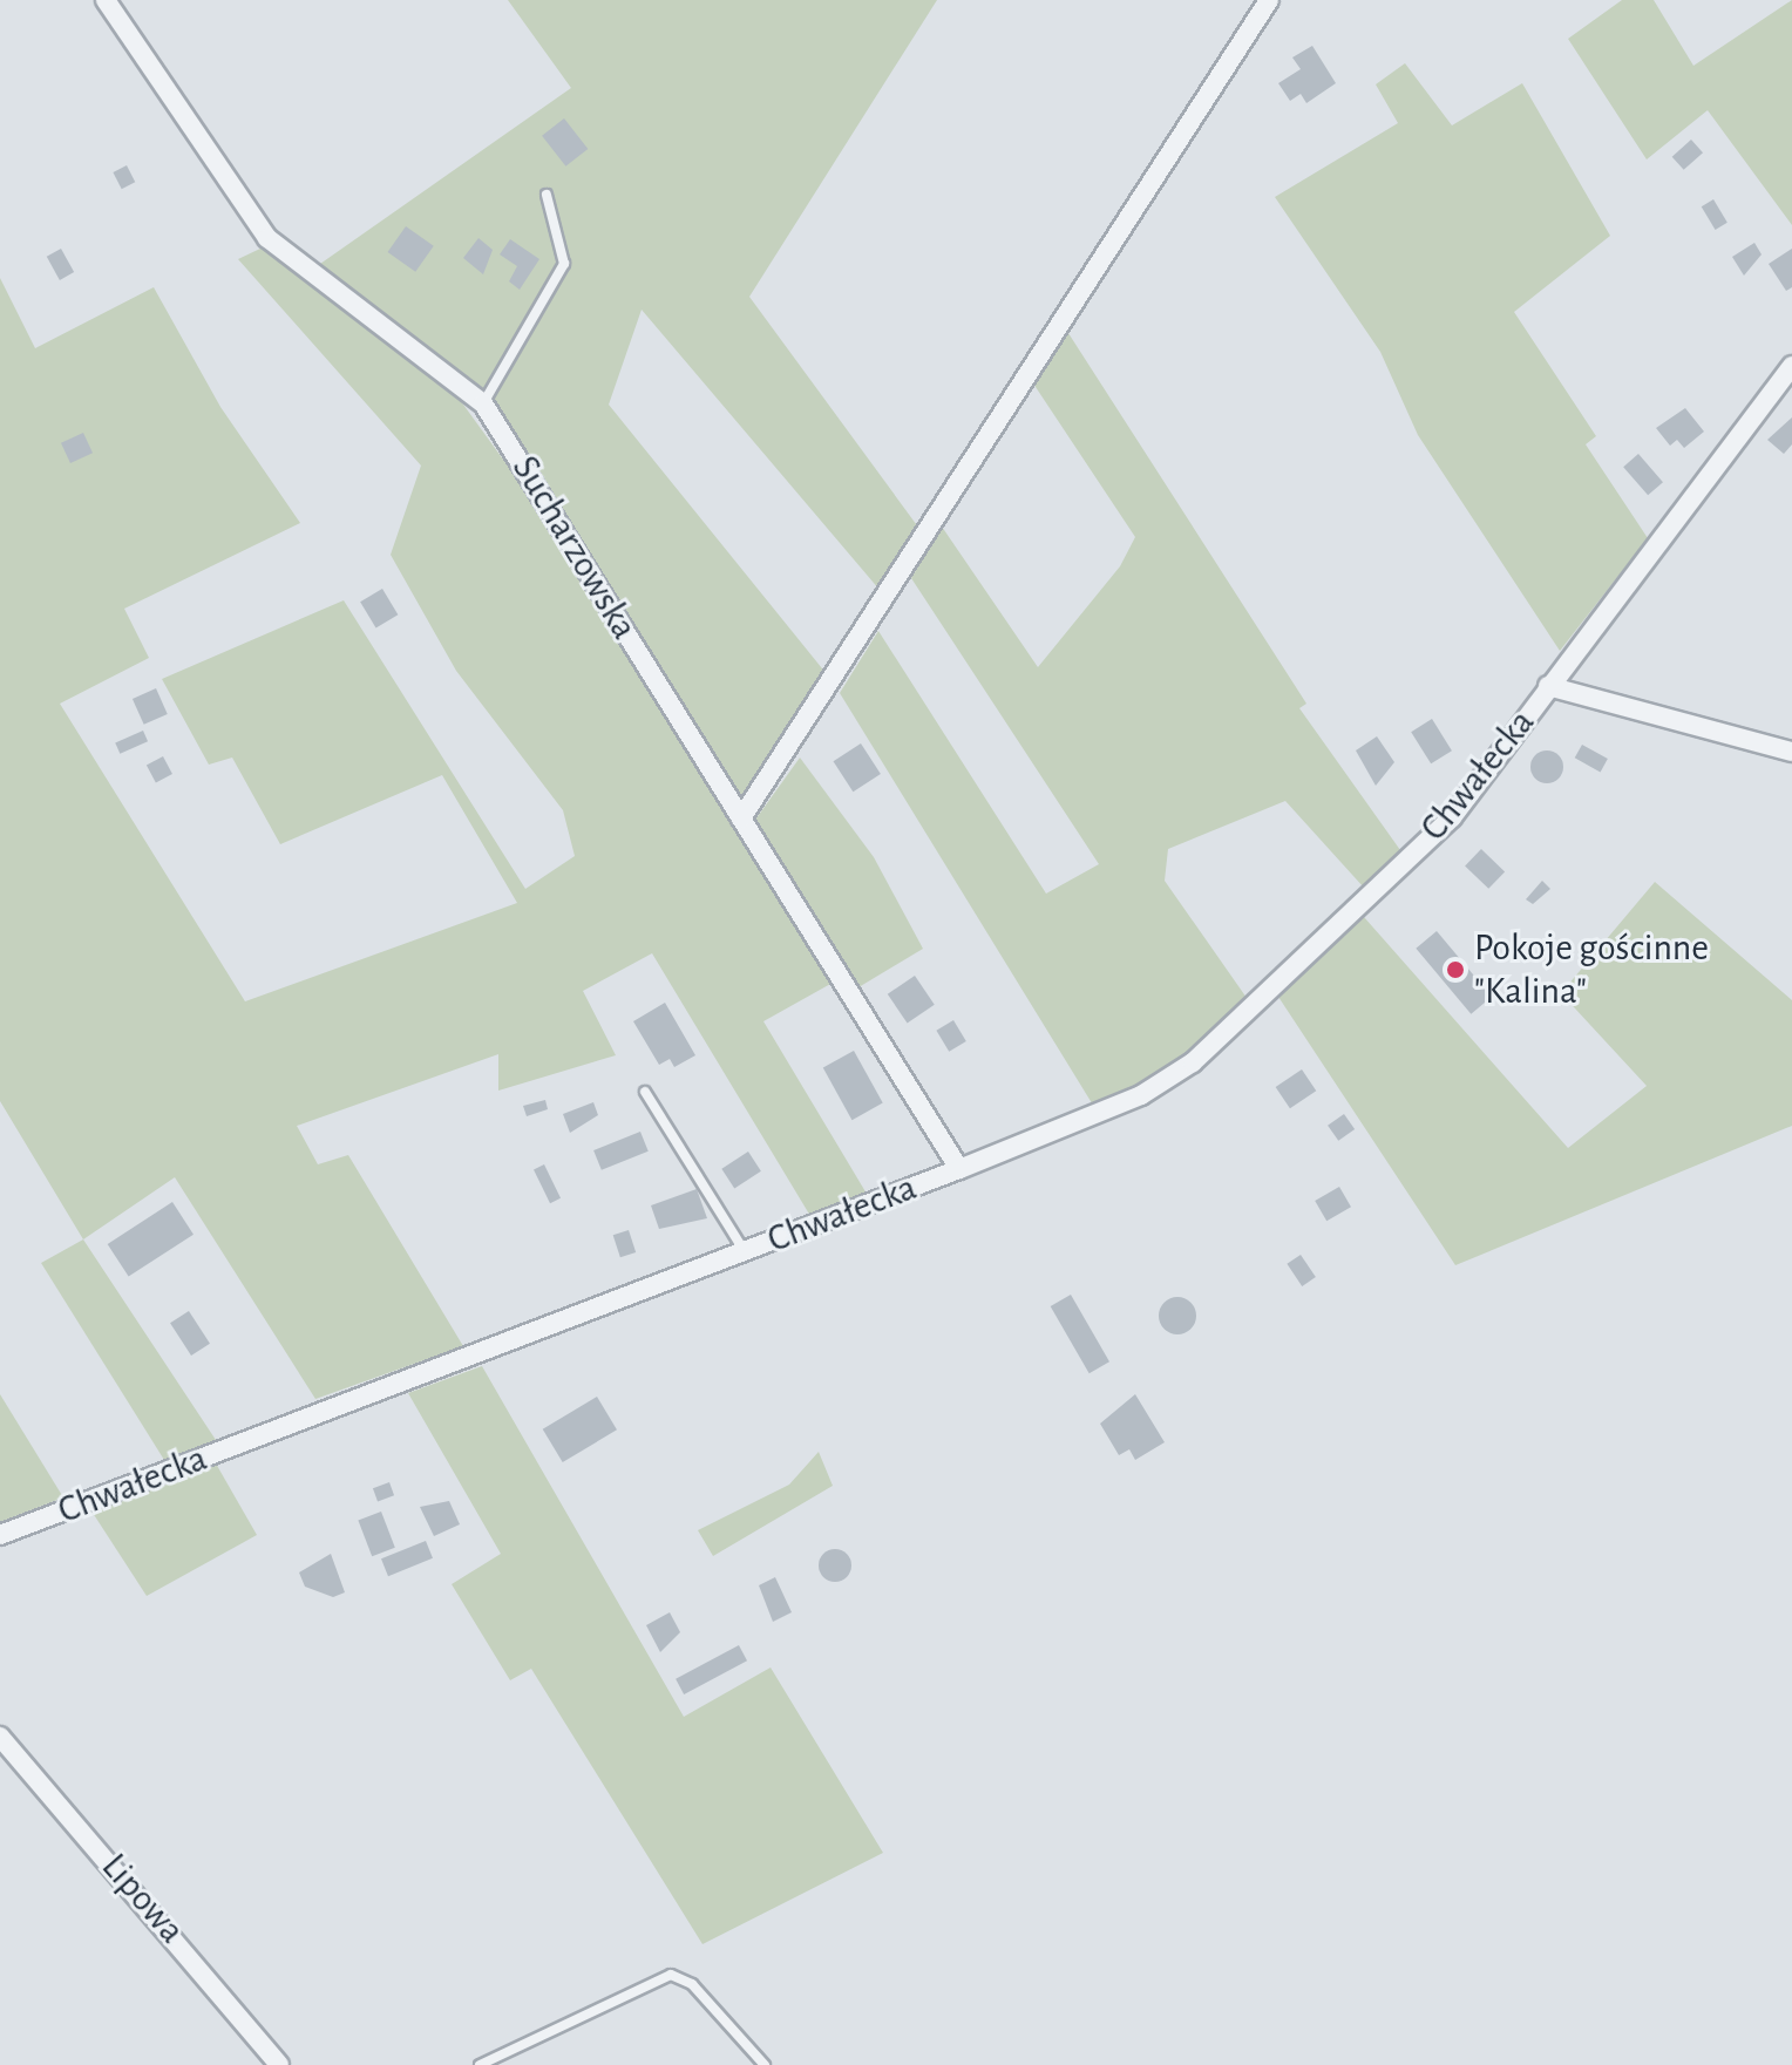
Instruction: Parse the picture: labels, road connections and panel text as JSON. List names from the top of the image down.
{
  "streets": {
    "street": ["Sucharzowska", "Chwałecka", "Lipowa"]
  },
  "crossings": [
    ["Sucharzowska", "Chwałecka"]
  ],
  "places": ["Pokoje gościnne \"Kalina\""]
}
